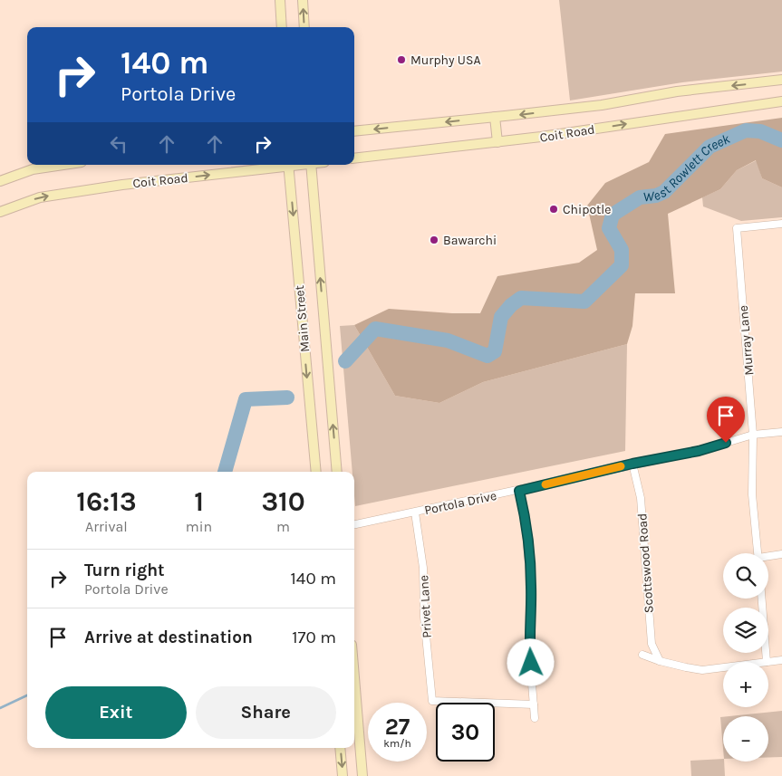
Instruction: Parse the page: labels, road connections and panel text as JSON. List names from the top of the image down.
{
  "streets": {
    "main road": ["Coit Road", "Main Street"],
    "street": [
      "Murray Lane",
      "Portola Drive",
      "Scottswood Road",
      "Privet Lane"
    ]
  },
  "crossings": [
    ["Murray Lane", "Portola Drive"],
    ["Portola Drive", "Scottswood Road"],
    ["Portola Drive", "Privet Lane"]
  ],
  "water": ["West Rowlett Creek"],
  "places": ["Murphy USA", "Chipotle", "Bawarchi"],
  "page": {
    "turn": ["140 m", "Portola Drive"],
    "eta": [
      "16:13",
      "Arrival",
      "1",
      "min",
      "310",
      "m"
    ],
    "list": [
      {
        "name": "Turn right",
        "note": "Portola Drive",
        "value": "140 m"
      },
      {
        "name": "Arrive at destination",
        "value": "170 m"
      }
    ],
    "map_buttons": ["+", "−"],
    "buttons": ["Exit", "Share"],
    "speed": "27 km/h",
    "limit": "30"
  }
}
